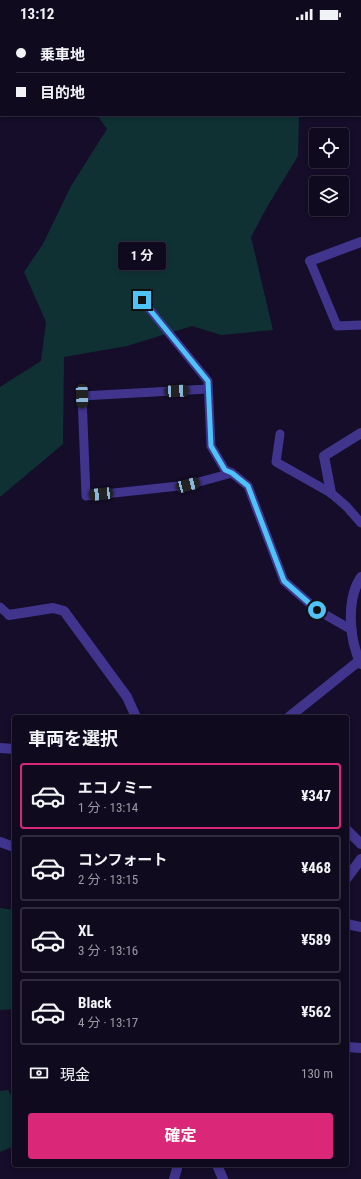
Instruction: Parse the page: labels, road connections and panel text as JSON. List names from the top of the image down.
{
  "page": {
    "status": "13:12",
    "banner": ["乗車地", "目的地"],
    "bubble": "1 分",
    "heading": "車両を選択",
    "list": [
      {
        "name": "エコノミー",
        "note": "1 分 · 13:14",
        "value": "¥347"
      },
      {
        "name": "コンフォート",
        "note": "2 分 · 13:15",
        "value": "¥468"
      },
      {
        "name": "XL",
        "note": "3 分 · 13:16",
        "value": "¥589"
      },
      {
        "name": "Black",
        "note": "4 分 · 13:17",
        "value": "¥562"
      }
    ],
    "pay": ["現金", "130 m"],
    "buttons": "確定"
  }
}
